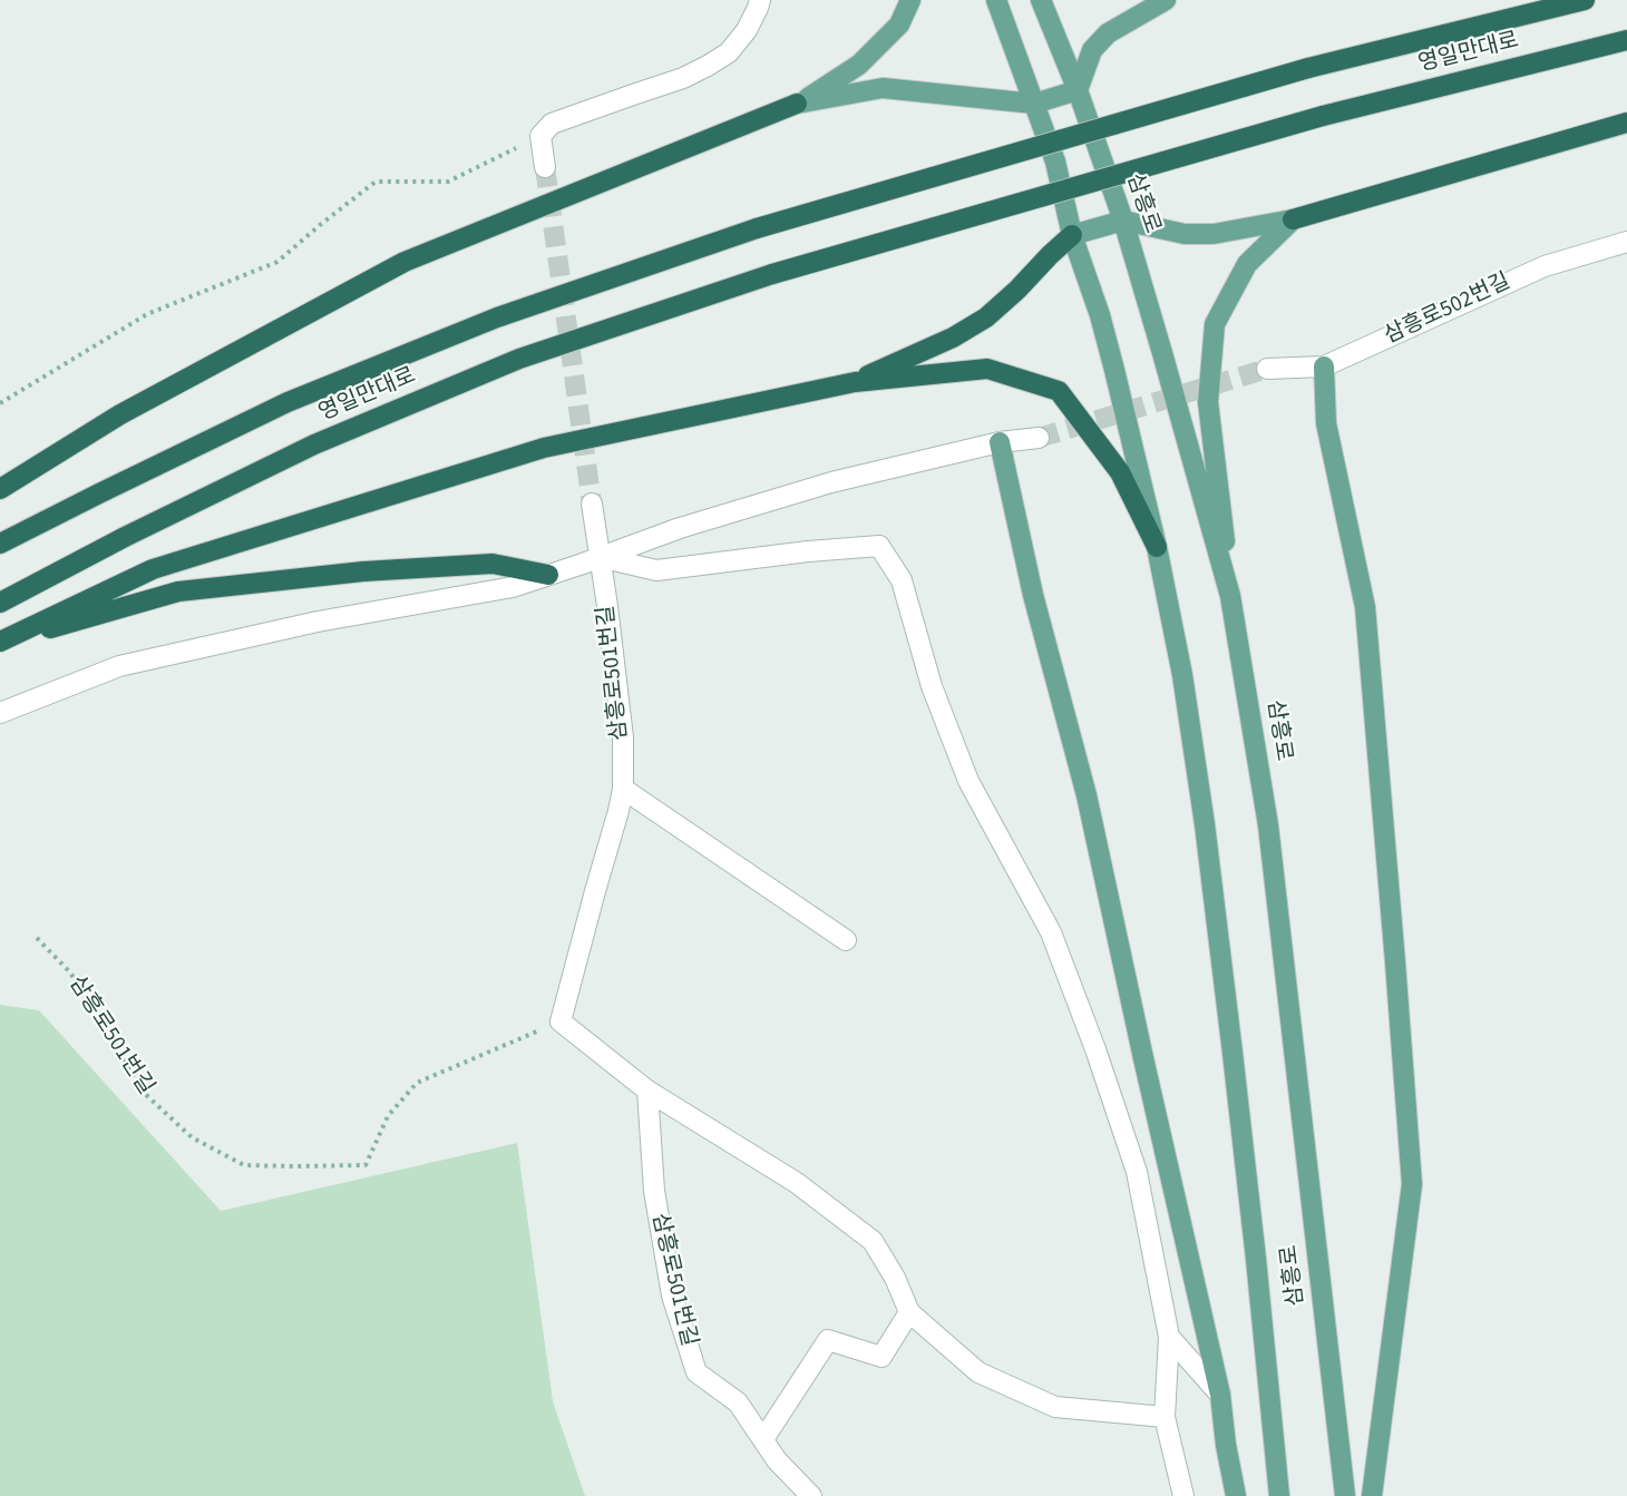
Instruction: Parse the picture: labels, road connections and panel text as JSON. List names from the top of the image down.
{
  "streets": {
    "highway": ["영일만대로"],
    "main road": ["삼흥로"],
    "street": ["삼흥로502번길", "삼흥로501번길"]
  }
}
